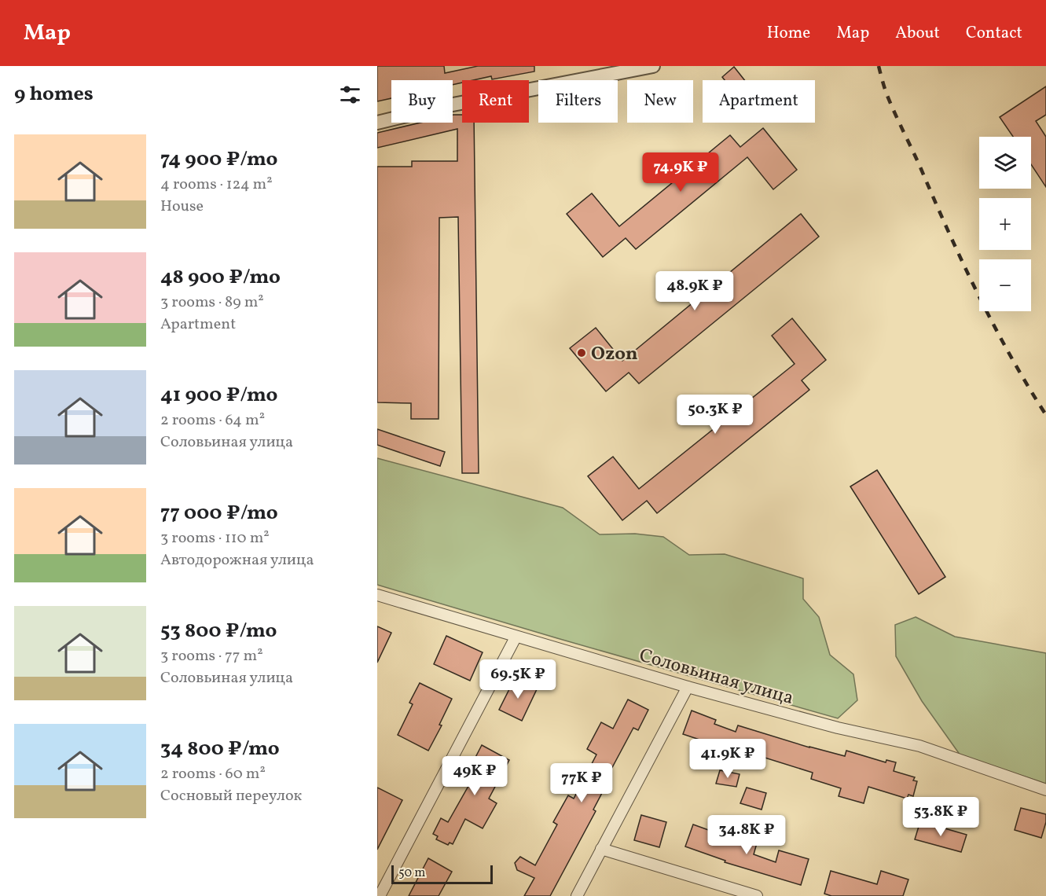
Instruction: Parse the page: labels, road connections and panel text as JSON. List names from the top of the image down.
{
  "streets": {
    "street": ["Соловьиная улица"]
  },
  "places": ["Ozon"],
  "scale_bar": "50 m",
  "page": {
    "header": "Map",
    "nav": [
      "Home",
      "Map",
      "About",
      "Contact"
    ],
    "heading": "9 homes",
    "chip": [
      "Buy",
      "Rent",
      "Filters",
      "New",
      "Apartment"
    ],
    "list": [
      {
        "name": "74 900 ₽/mo",
        "note": "4 rooms · 124 m² · House"
      },
      {
        "name": "48 900 ₽/mo",
        "note": "3 rooms · 89 m² · Apartment"
      },
      {
        "name": "41 900 ₽/mo",
        "note": "2 rooms · 64 m² · Соловьиная улица"
      },
      {
        "name": "77 000 ₽/mo",
        "note": "3 rooms · 110 m² · Автодорожная улица"
      },
      {
        "name": "53 800 ₽/mo",
        "note": "3 rooms · 77 m² · Соловьиная улица"
      },
      {
        "name": "34 800 ₽/mo",
        "note": "2 rooms · 60 m² · Сосновый переулок"
      }
    ],
    "map_buttons": ["+", "−"],
    "price": [
      "74.9K ₽",
      "48.9K ₽",
      "50.3K ₽",
      "69.5K ₽",
      "41.9K ₽",
      "49K ₽",
      "77K ₽",
      "53.8K ₽",
      "34.8K ₽"
    ],
    "scale": "50 m"
  }
}
